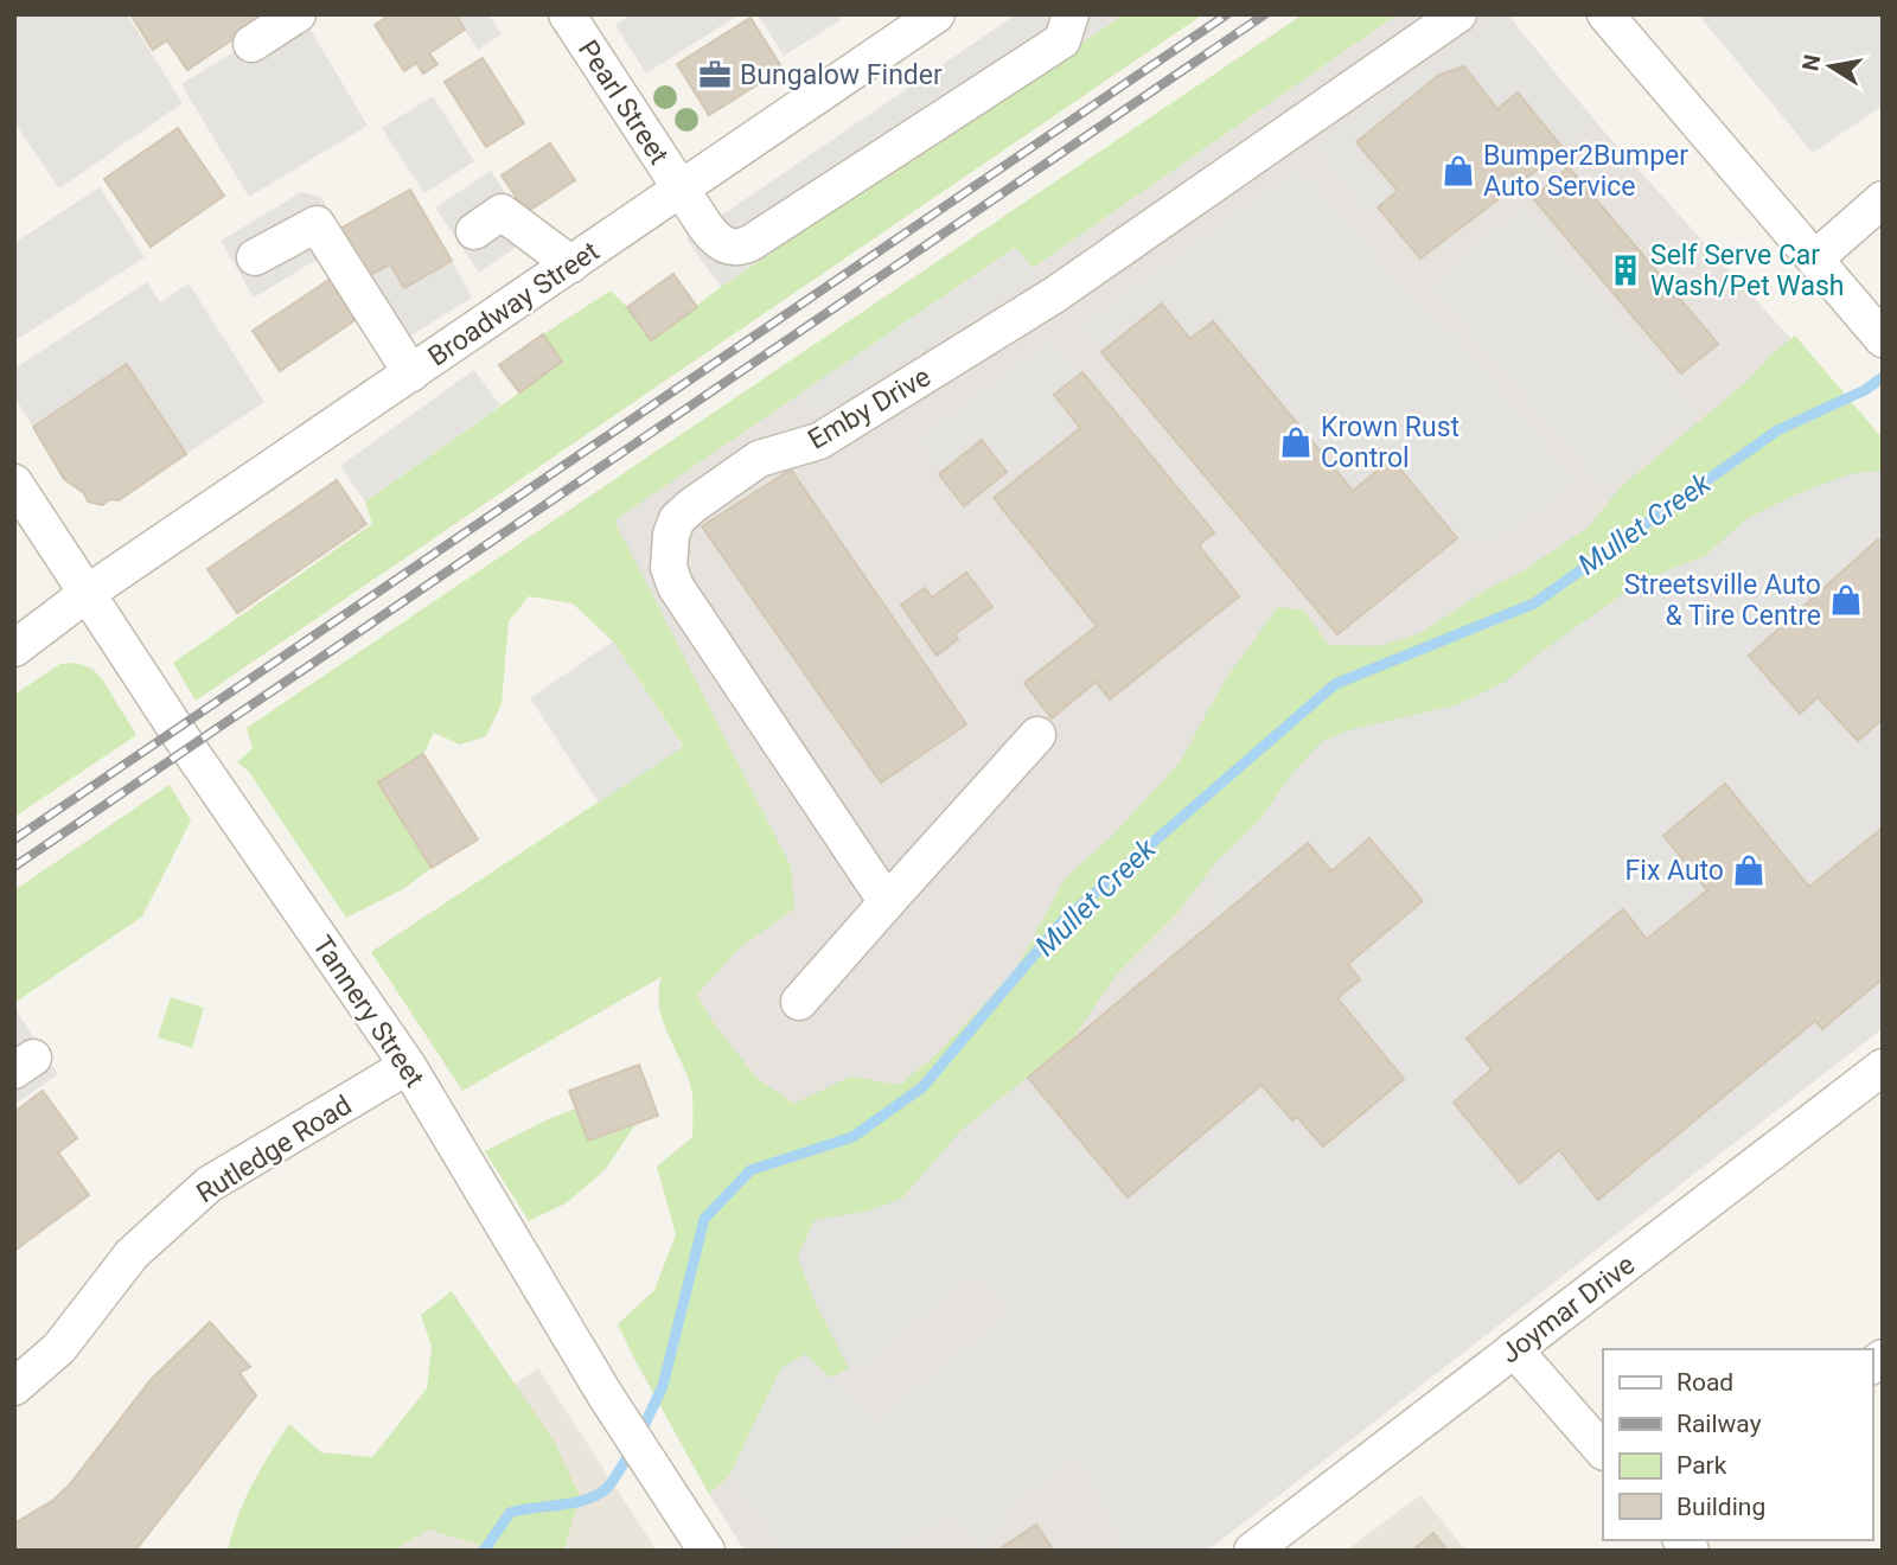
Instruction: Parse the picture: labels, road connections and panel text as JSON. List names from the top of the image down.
{
  "streets": {
    "street": [
      "Pearl Street",
      "Broadway Street",
      "Emby Drive",
      "Tannery Street",
      "Rutledge Road",
      "Joymar Drive"
    ]
  },
  "crossings": [
    ["Pearl Street", "Broadway Street"],
    ["Broadway Street", "Tannery Street"],
    ["Tannery Street", "Rutledge Road"]
  ],
  "water": ["Mullet Creek"],
  "places": {
    "office": ["Bungalow Finder"],
    "shop": [
      "Bumper2Bumper Auto Service",
      "Krown Rust Control",
      "Streetsville Auto & Tire Centre",
      "Fix Auto"
    ],
    "building": ["Self Serve Car Wash/Pet Wash"]
  },
  "legend": [
    "Road",
    "Railway",
    "Park",
    "Building"
  ],
  "north": "left"
}
